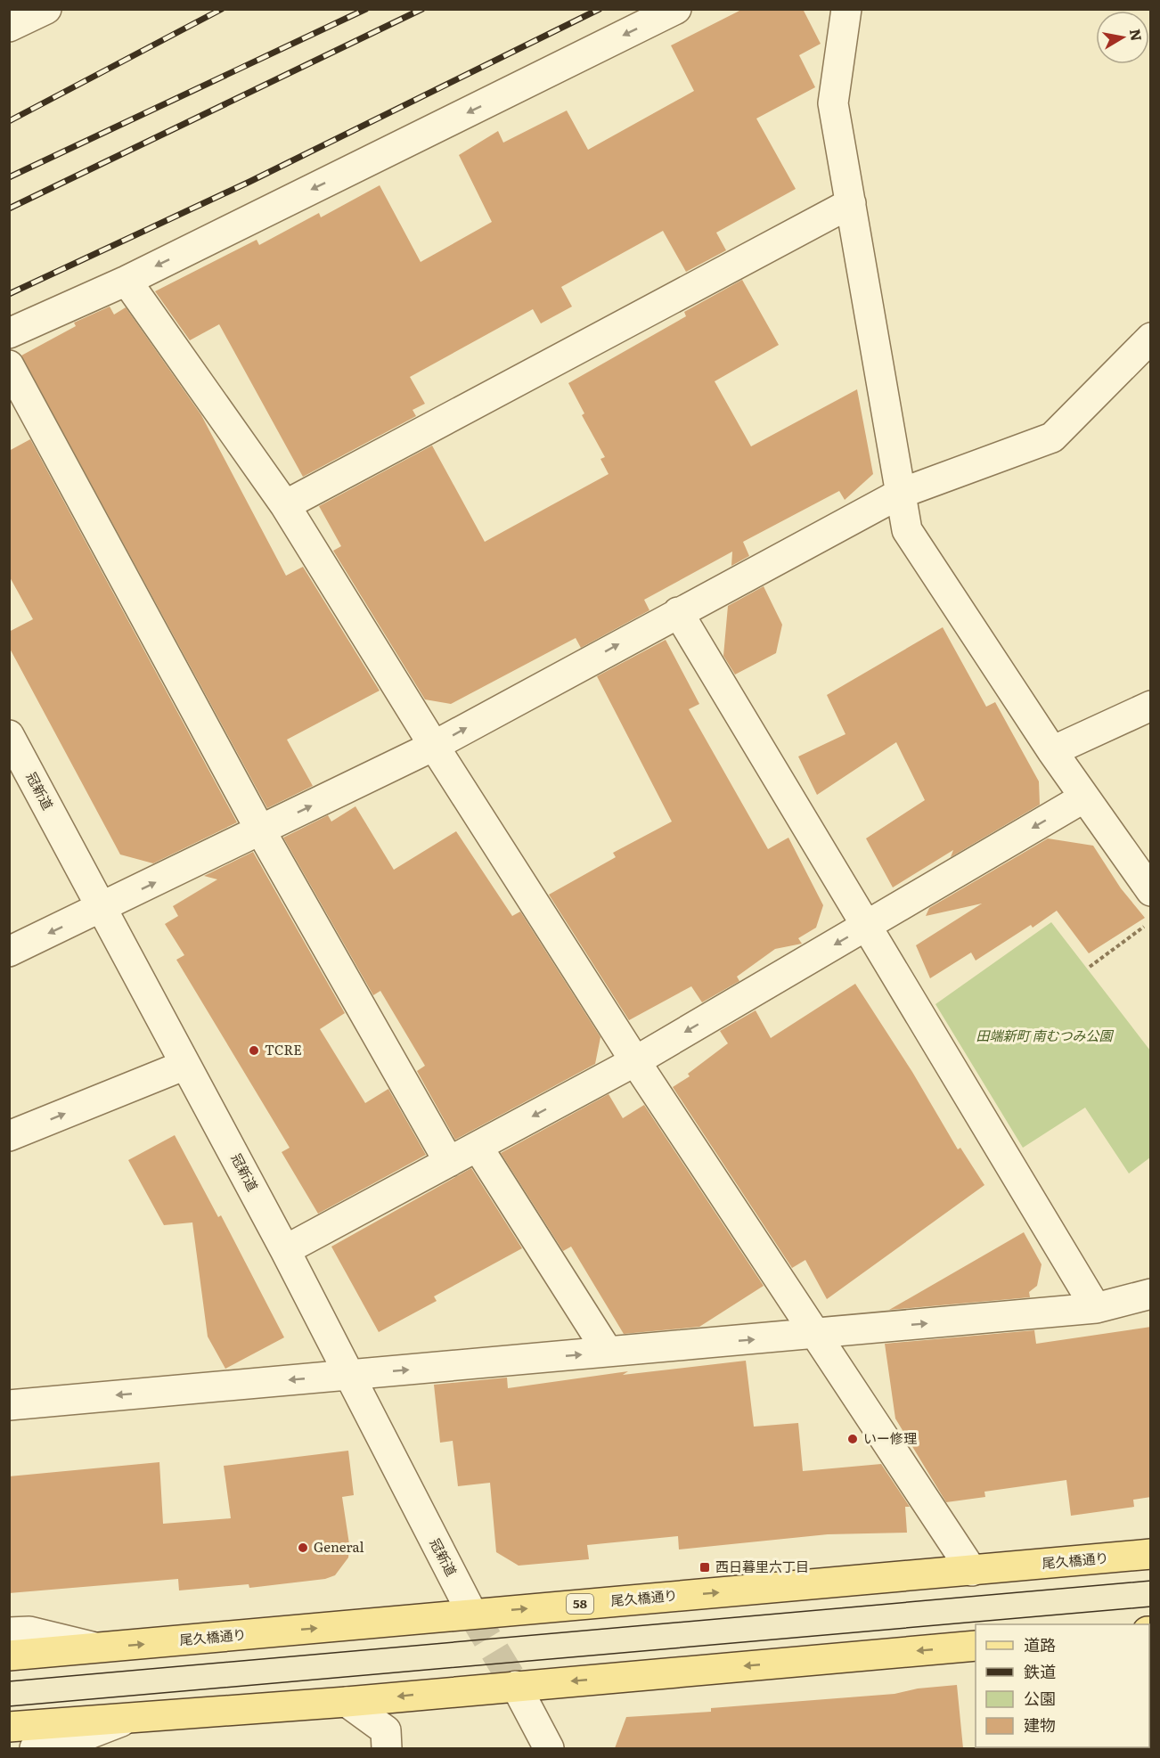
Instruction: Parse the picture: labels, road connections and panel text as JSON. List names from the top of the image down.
{
  "streets": {
    "main road": ["尾久橋通り", "58"],
    "street": ["冠新道"]
  },
  "crossings": [
    ["冠新道", "尾久橋通り"]
  ],
  "parks": ["田端新町 南むつみ公園"],
  "places": {
    "other": ["TCRE", "いー修理", "General"],
    "transit": ["西日暮里六丁目"]
  },
  "legend": [
    "道路",
    "鉄道",
    "公園",
    "建物"
  ],
  "north": "right"
}
